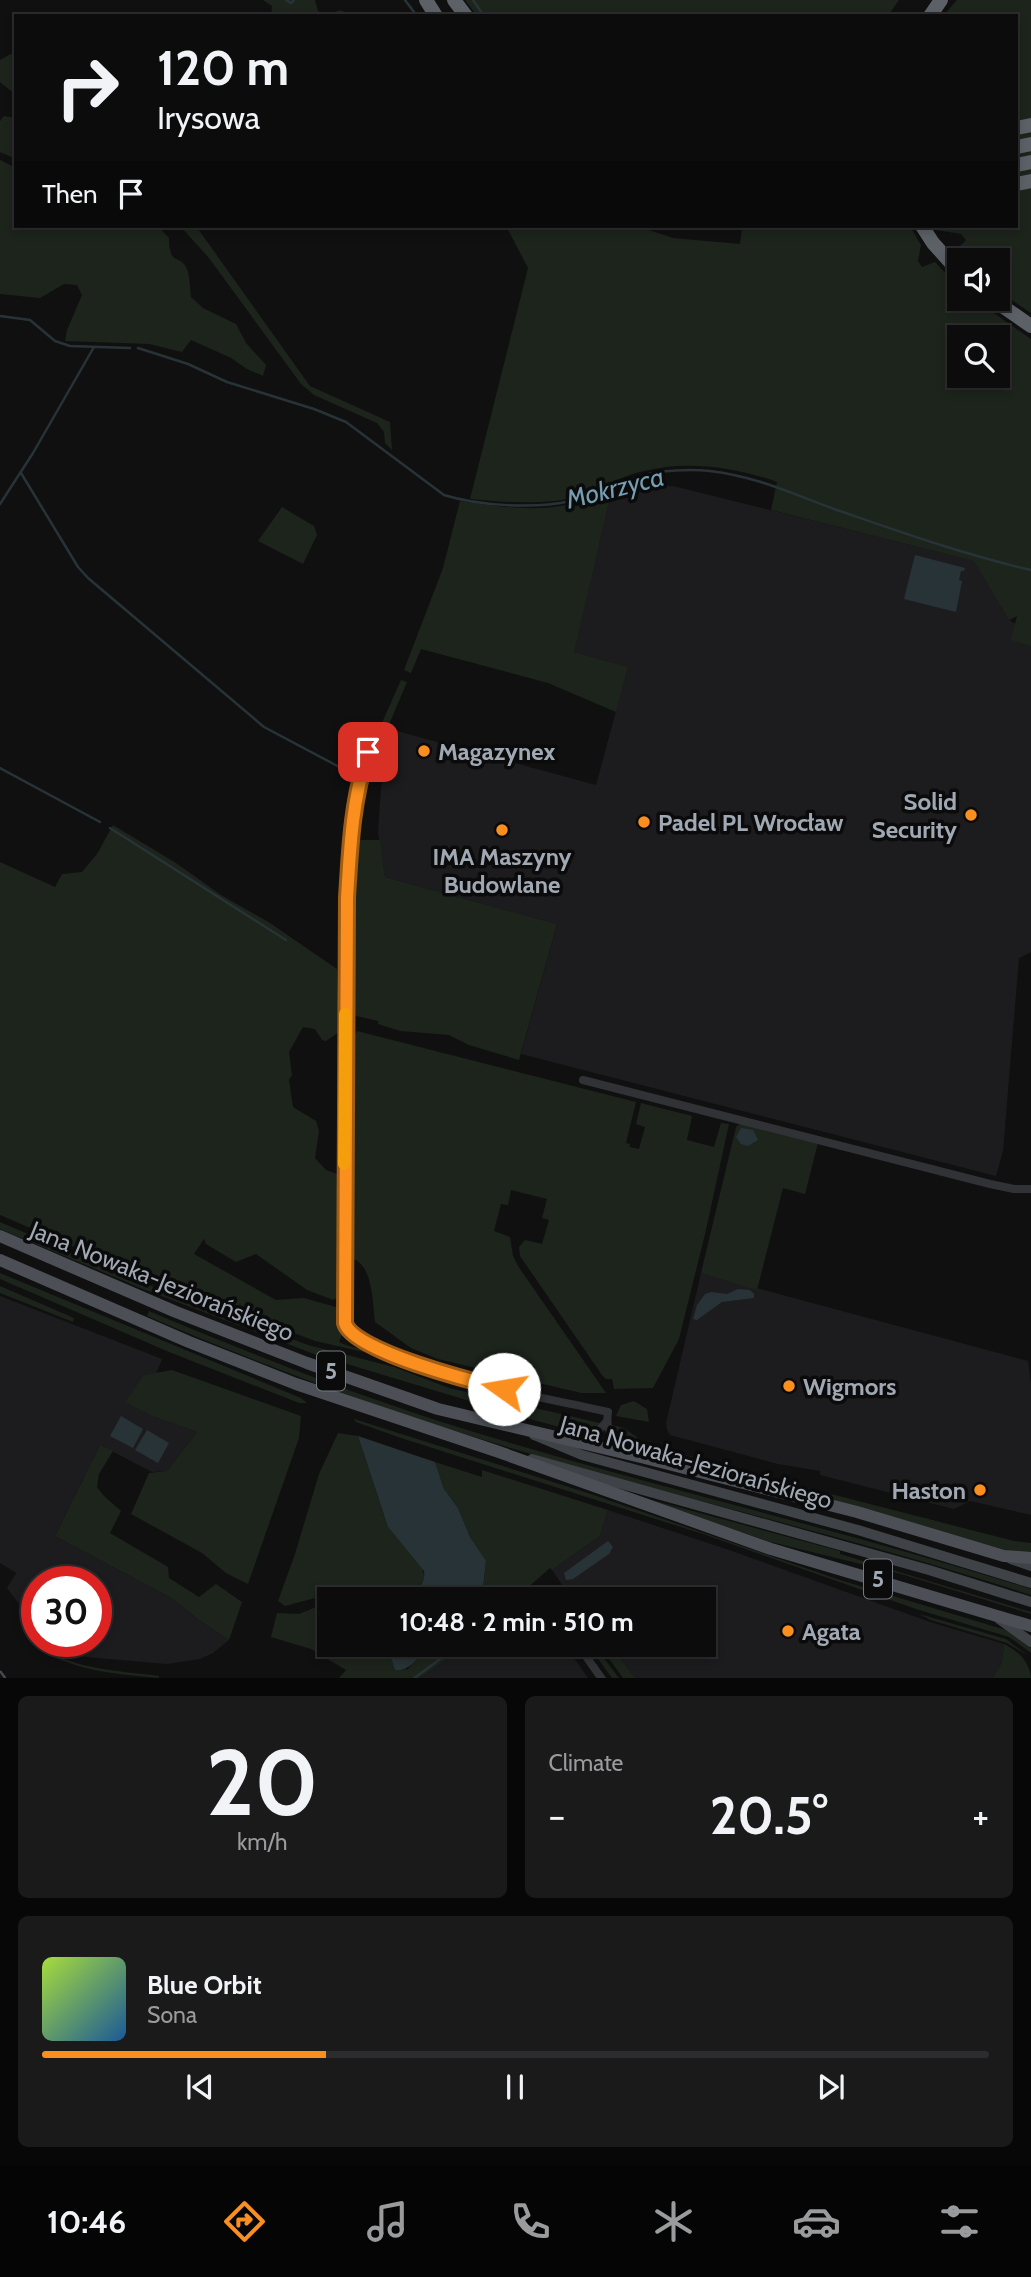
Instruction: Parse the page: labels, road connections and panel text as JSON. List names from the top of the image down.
{
  "streets": {
    "main road": ["Jana Nowaka-Jeziorańskiego", "5"]
  },
  "crossings": [
    ["Jana Nowaka-Jeziorańskiego", "5"]
  ],
  "water": ["Mokrzyca"],
  "places": [
    "Magazynex",
    "Solid Security",
    "Padel PL Wrocław",
    "IMA Maszyny Budowlane",
    "Wigmors",
    "Haston",
    "Agata"
  ],
  "page": {
    "turn": ["120 m", "Irysowa"],
    "then": "Then",
    "limit": "30",
    "trip": "10:48 · 2 min · 510 m",
    "tile": [
      ["20", "km/h"],
      "Climate"
    ],
    "heat": ["−", "20.5°", "+"],
    "song": ["Blue Orbit", "Sona"],
    "tabs": "10:46"
  }
}
